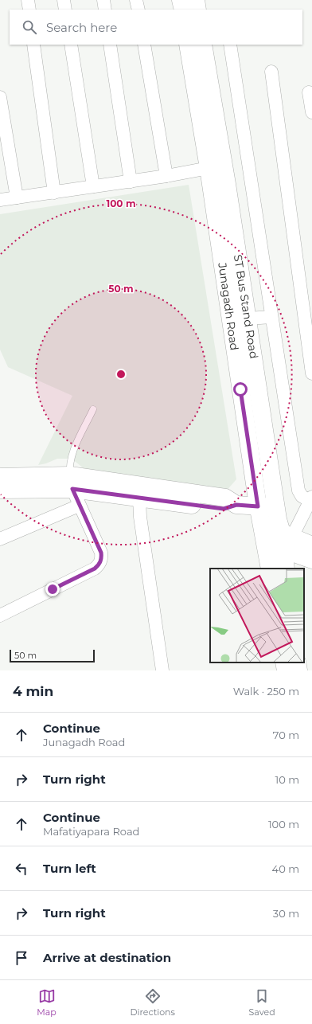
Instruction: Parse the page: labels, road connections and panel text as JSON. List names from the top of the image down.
{
  "streets": {
    "main road": ["Junagadh Road", "ST Bus Stand Road"]
  },
  "scale_bar": "50 m",
  "page": {
    "search": "Search here",
    "scale": "50 m",
    "heading": ["4 min", "Walk · 250 m"],
    "list": [
      ["Continue", "Junagadh Road", "70 m"],
      ["Turn right", "10 m"],
      ["Continue", "Mafatiyapara Road", "100 m"],
      ["Turn left", "40 m"],
      ["Turn right", "30 m"],
      "Arrive at destination"
    ],
    "nav": ["Map", "Directions", "Saved"]
  },
  "rings": ["100 m", "50 m"]
}
